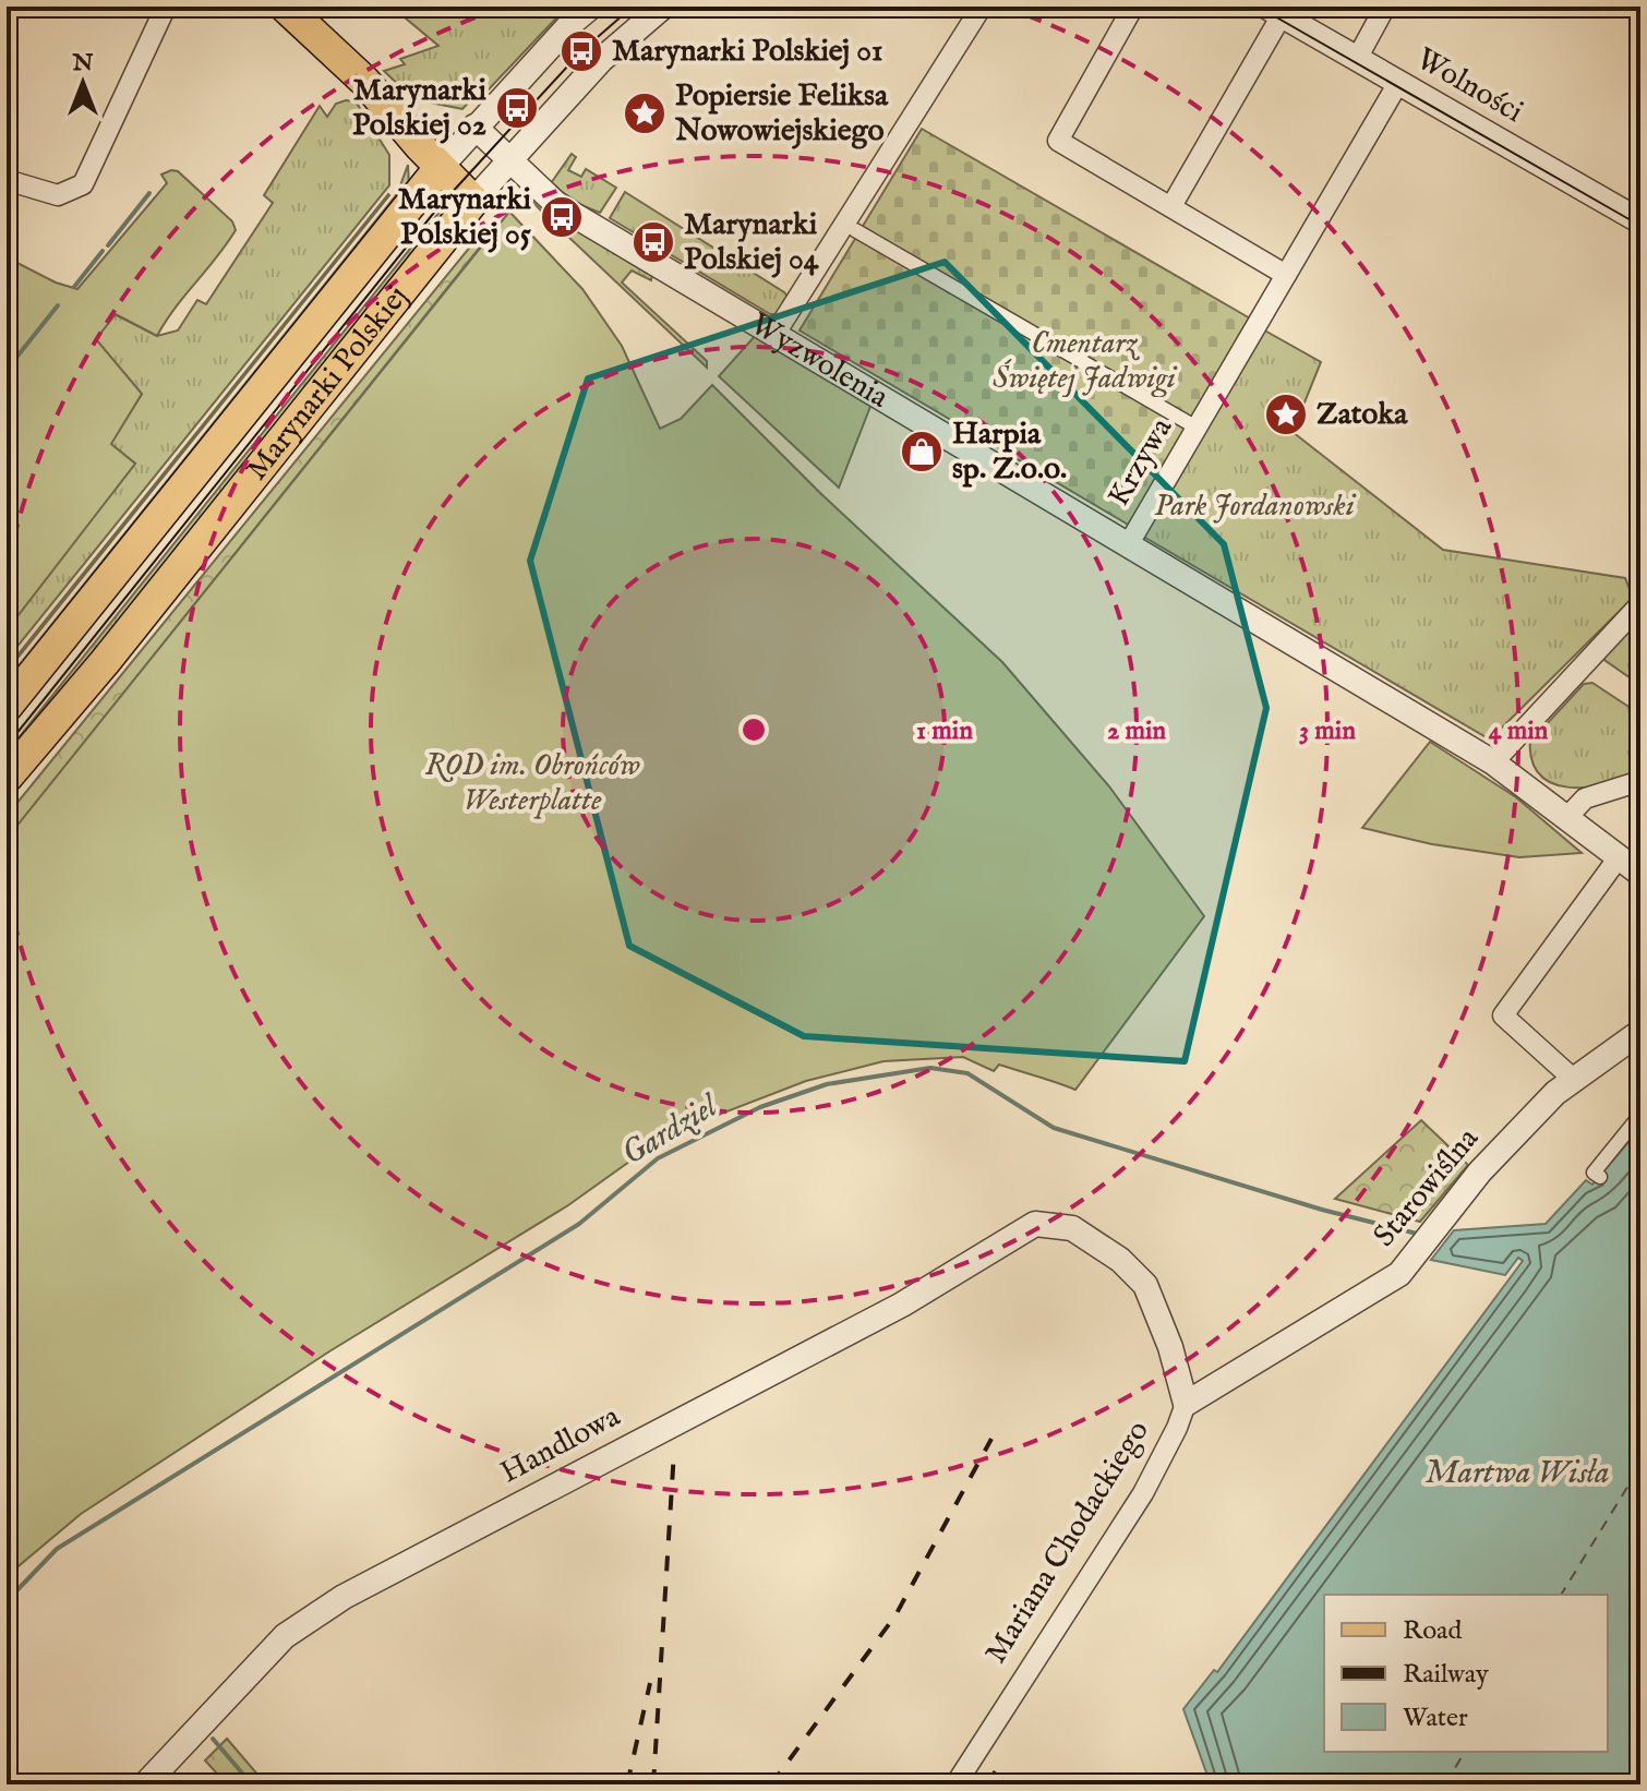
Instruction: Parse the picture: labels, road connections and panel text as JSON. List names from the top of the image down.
{
  "streets": {
    "main road": ["Marynarki Polskiej"],
    "street": [
      "Wolności",
      "Wyzwolenia",
      "Krzywa",
      "Starowiślna",
      "Handlowa",
      "Mariana Chodackiego"
    ]
  },
  "crossings": [
    ["Wolności", "Krzywa"],
    ["Wyzwolenia", "Marynarki Polskiej"],
    ["Wyzwolenia", "Krzywa"],
    ["Starowiślna", "Mariana Chodackiego"],
    ["Handlowa", "Mariana Chodackiego"]
  ],
  "water": ["Gardziel", "Martwa Wisła"],
  "parks": ["Cmentarz Świętej Jadwigi", "Park Jordanowski", "ROD im. Obrońców Westerplatte"],
  "places": {
    "bus stop": [
      "Marynarki Polskiej 01",
      "Marynarki Polskiej 02",
      "Marynarki Polskiej 05",
      "Marynarki Polskiej 04"
    ],
    "place": ["Popiersie Feliksa Nowowiejskiego", "Zatoka"],
    "shop": ["Harpia sp. Z.o.o."]
  },
  "legend": ["Road", "Railway", "Water"],
  "north": "top",
  "rings": [
    "1 min",
    "2 min",
    "3 min",
    "4 min"
  ]
}
